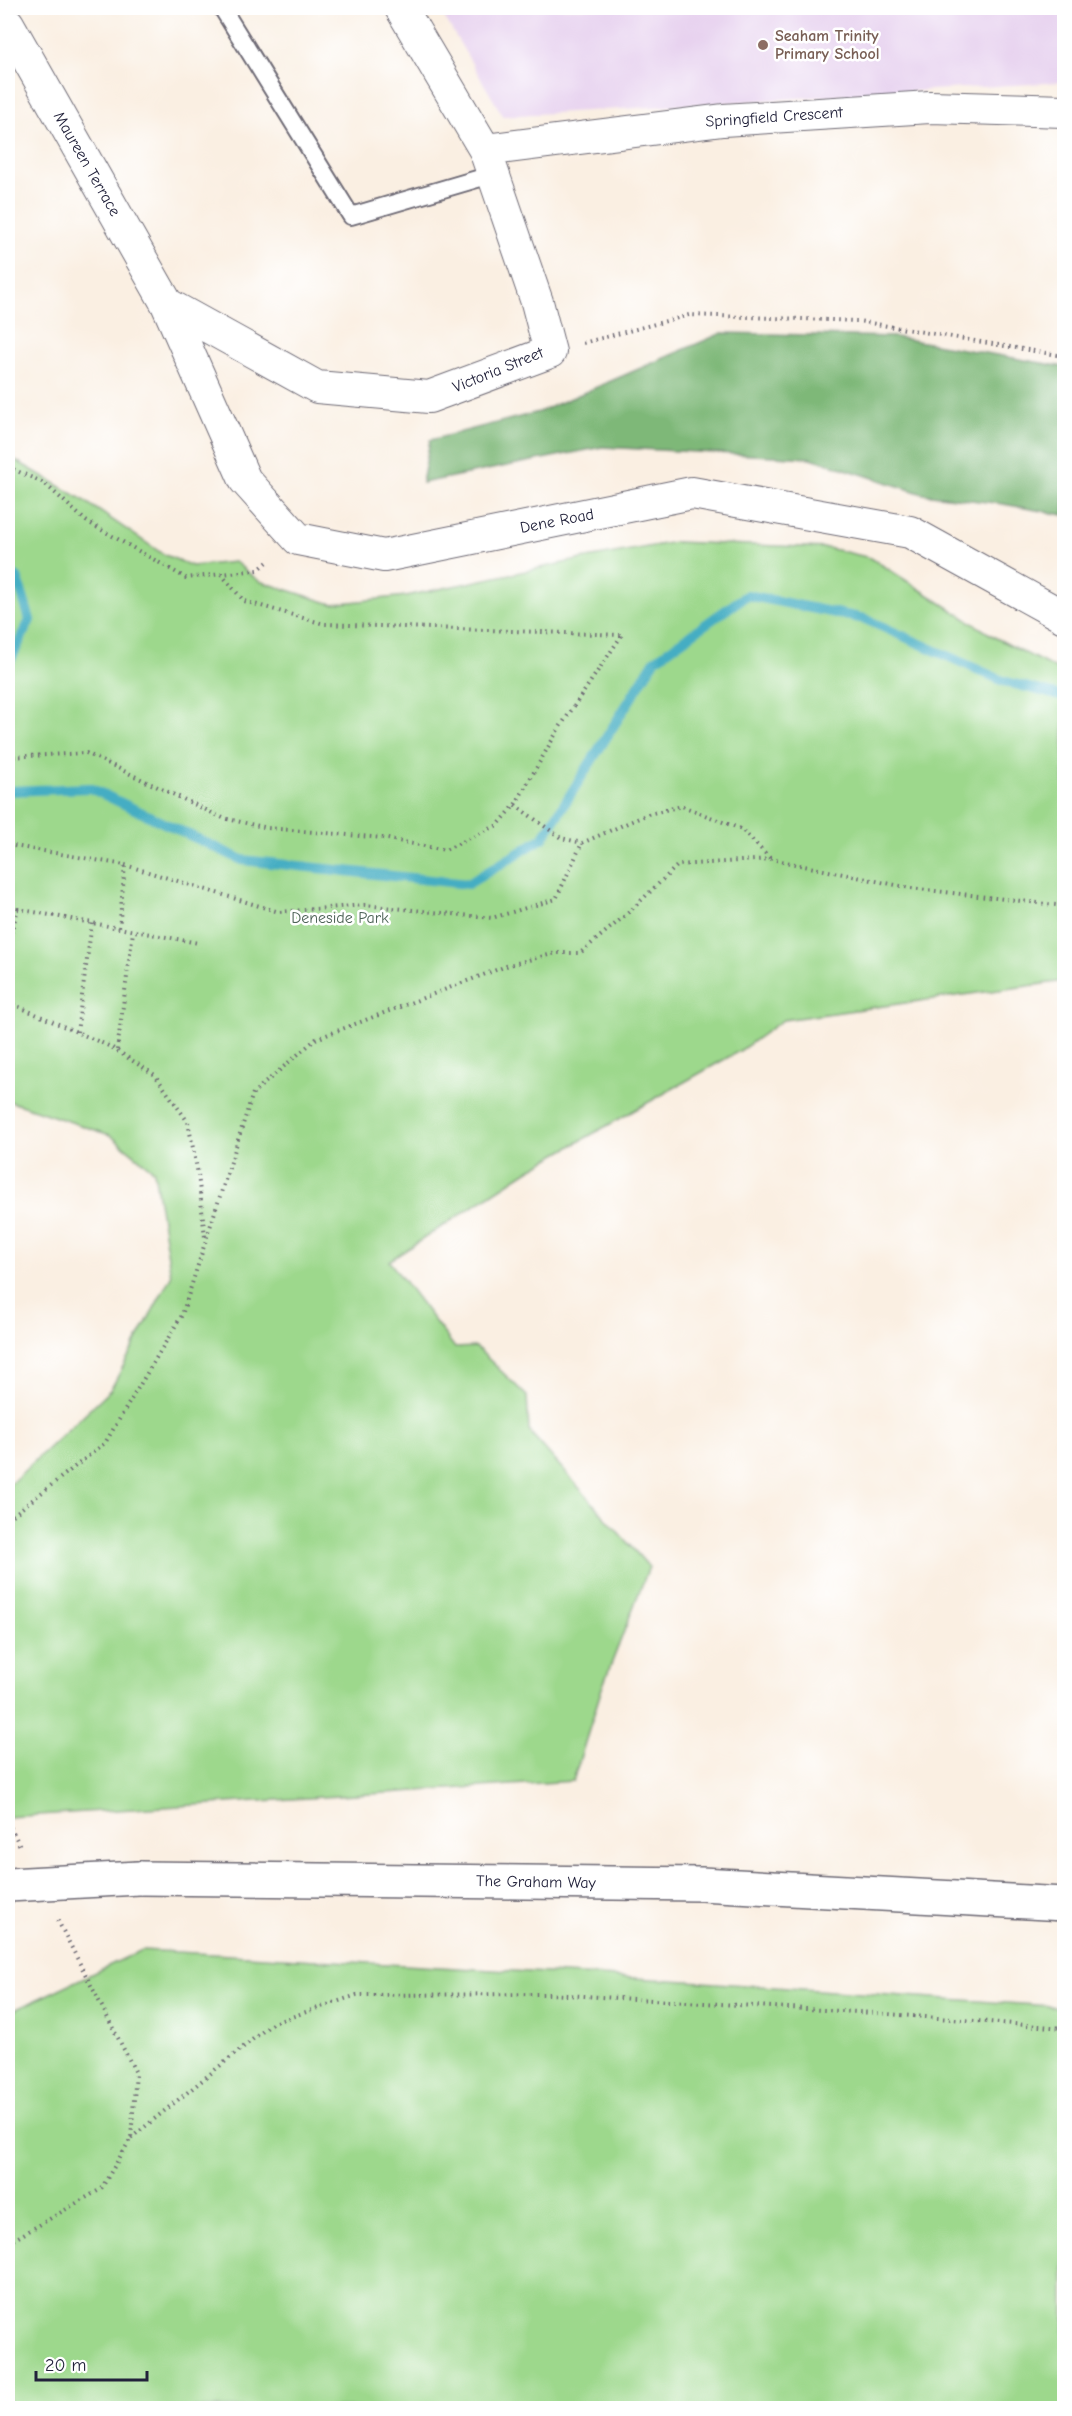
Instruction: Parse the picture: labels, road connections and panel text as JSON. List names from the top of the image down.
{
  "streets": {
    "main road": ["The Graham Way"],
    "street": [
      "Springfield Crescent",
      "Maureen Terrace",
      "Victoria Street",
      "Dene Road"
    ]
  },
  "crossings": [
    ["Springfield Crescent", "Victoria Street"],
    ["Maureen Terrace", "Victoria Street"]
  ],
  "parks": ["Deneside Park"],
  "places": ["Seaham Trinity Primary School"],
  "scale_bar": "20 m"
}
